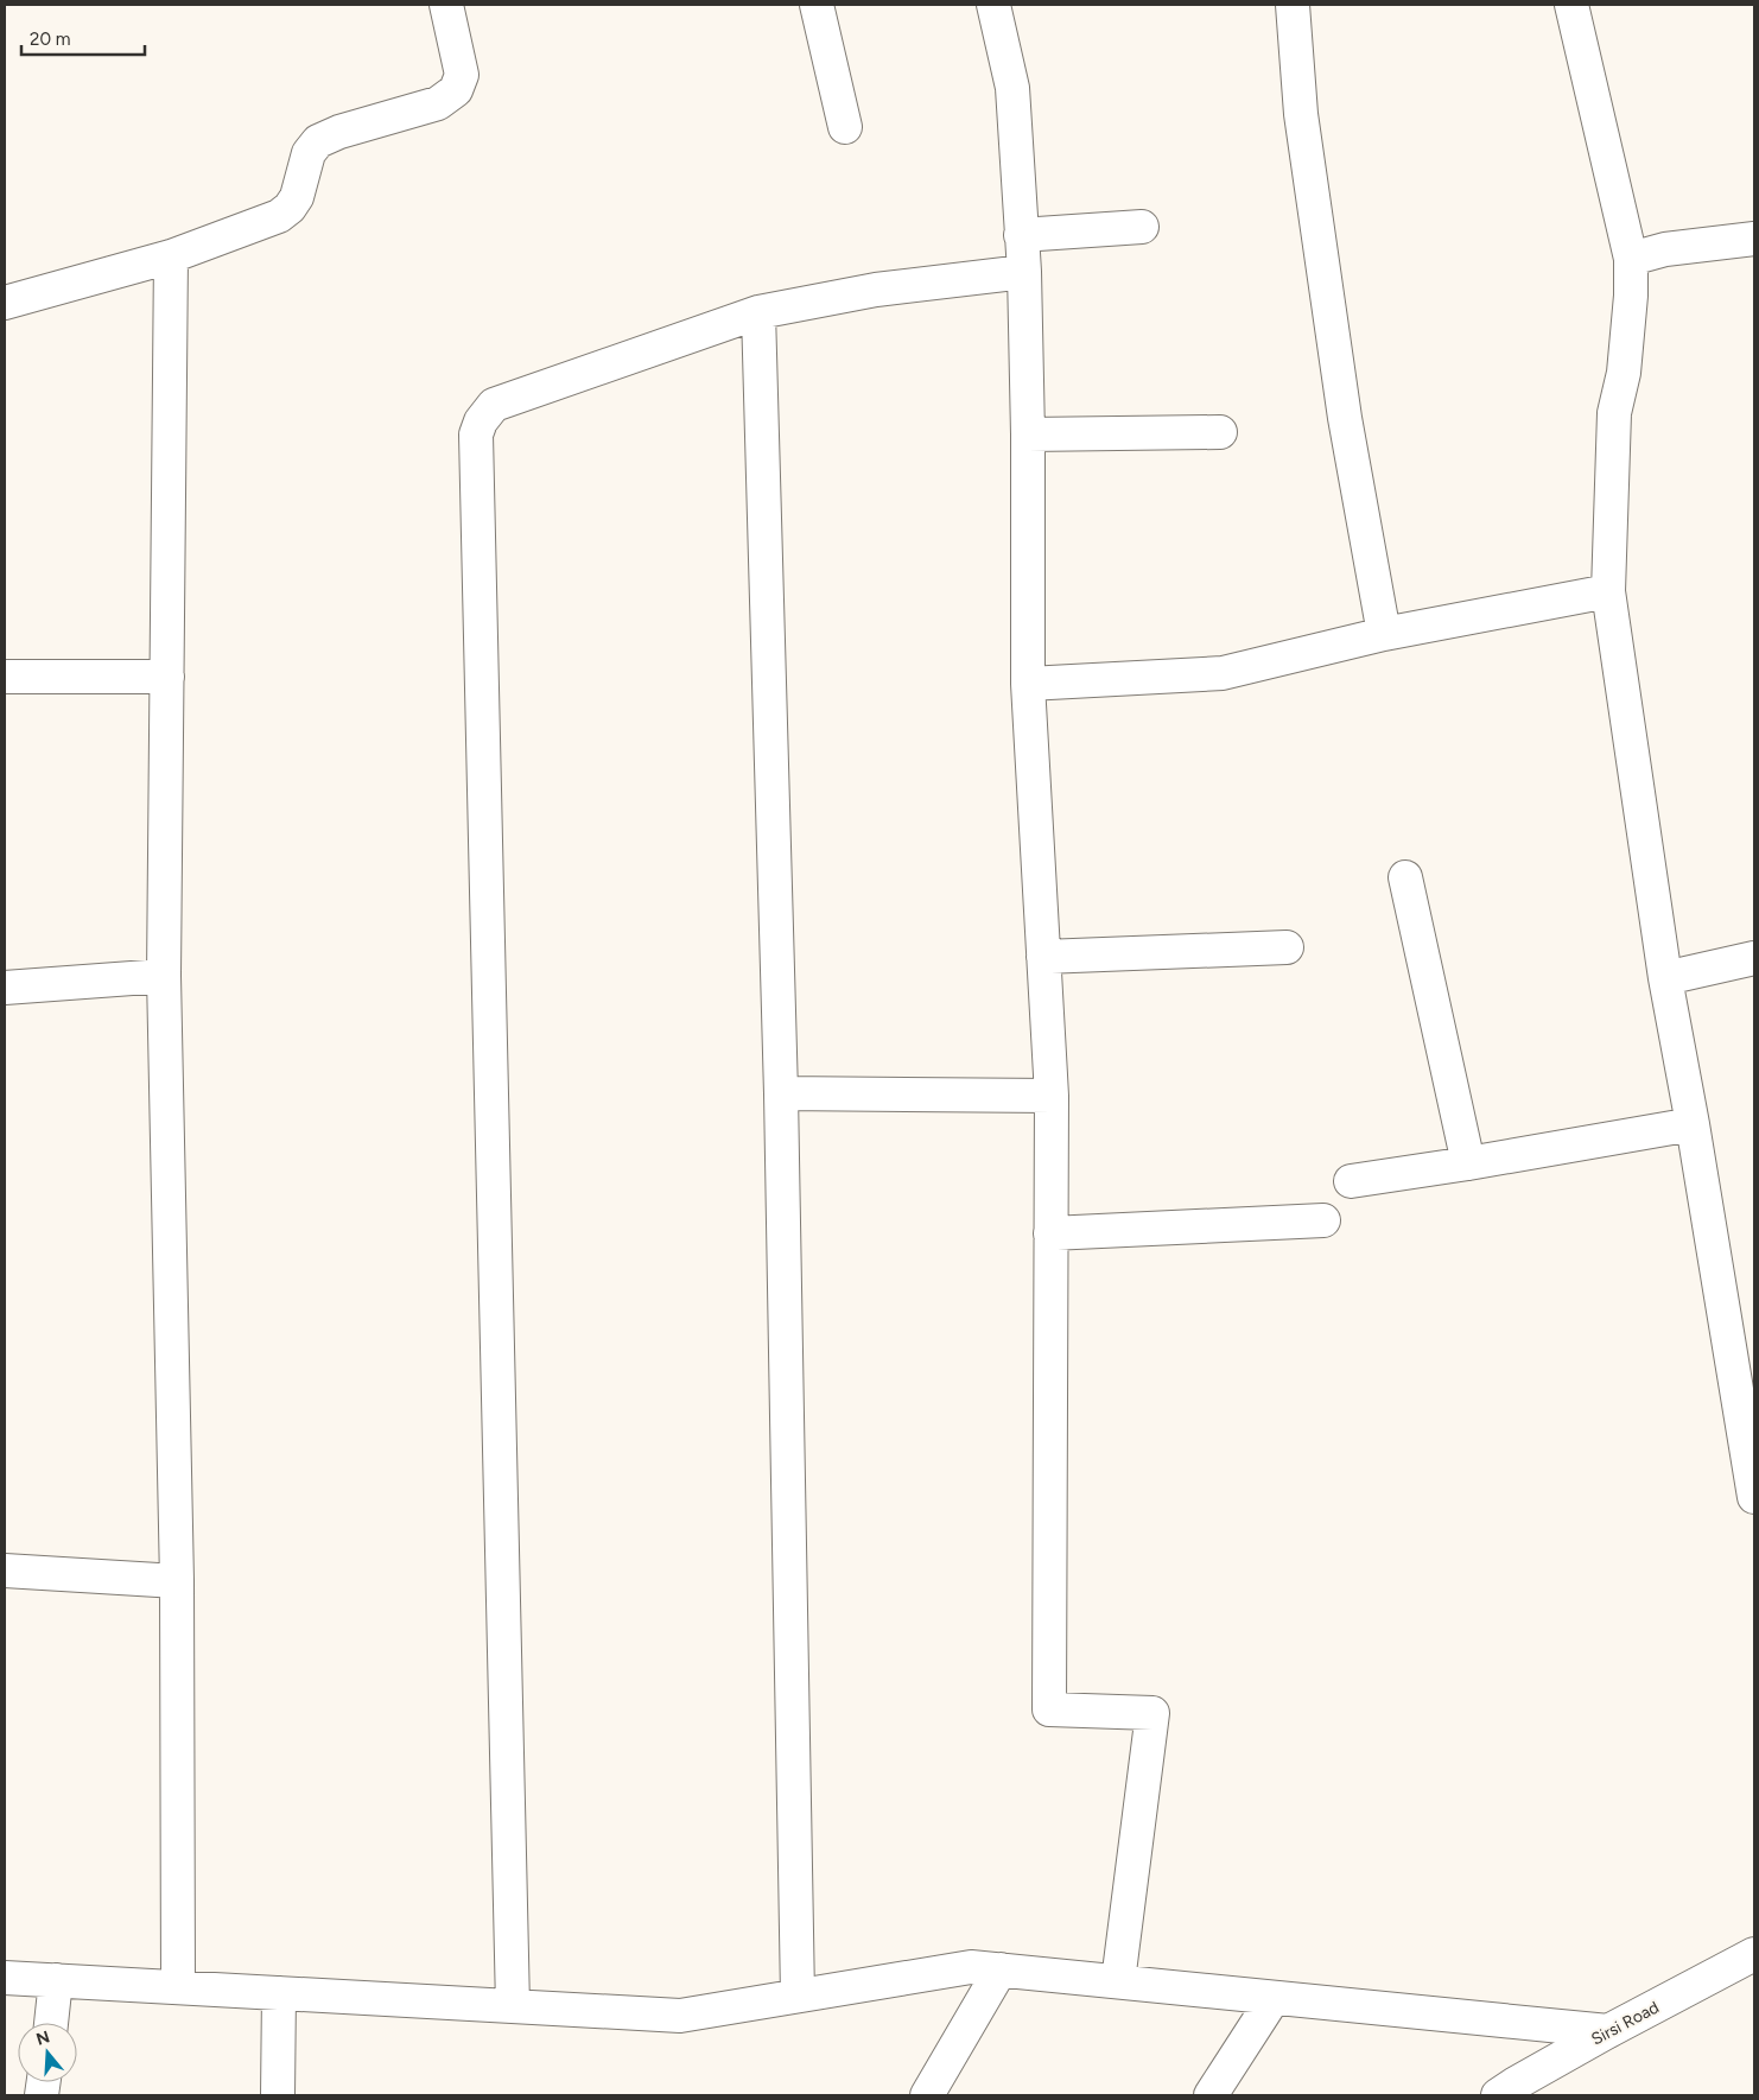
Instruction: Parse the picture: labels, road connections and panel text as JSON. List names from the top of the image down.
{
  "streets": {
    "street": ["Sirsi Road"]
  },
  "scale_bar": "20 m",
  "north": "top"
}
